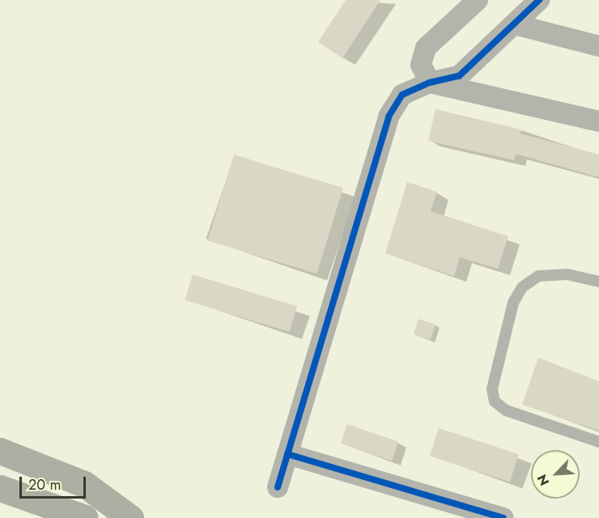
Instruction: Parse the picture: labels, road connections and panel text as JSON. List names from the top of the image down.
{
  "scale_bar": "20 m",
  "north": "bottom left"
}
